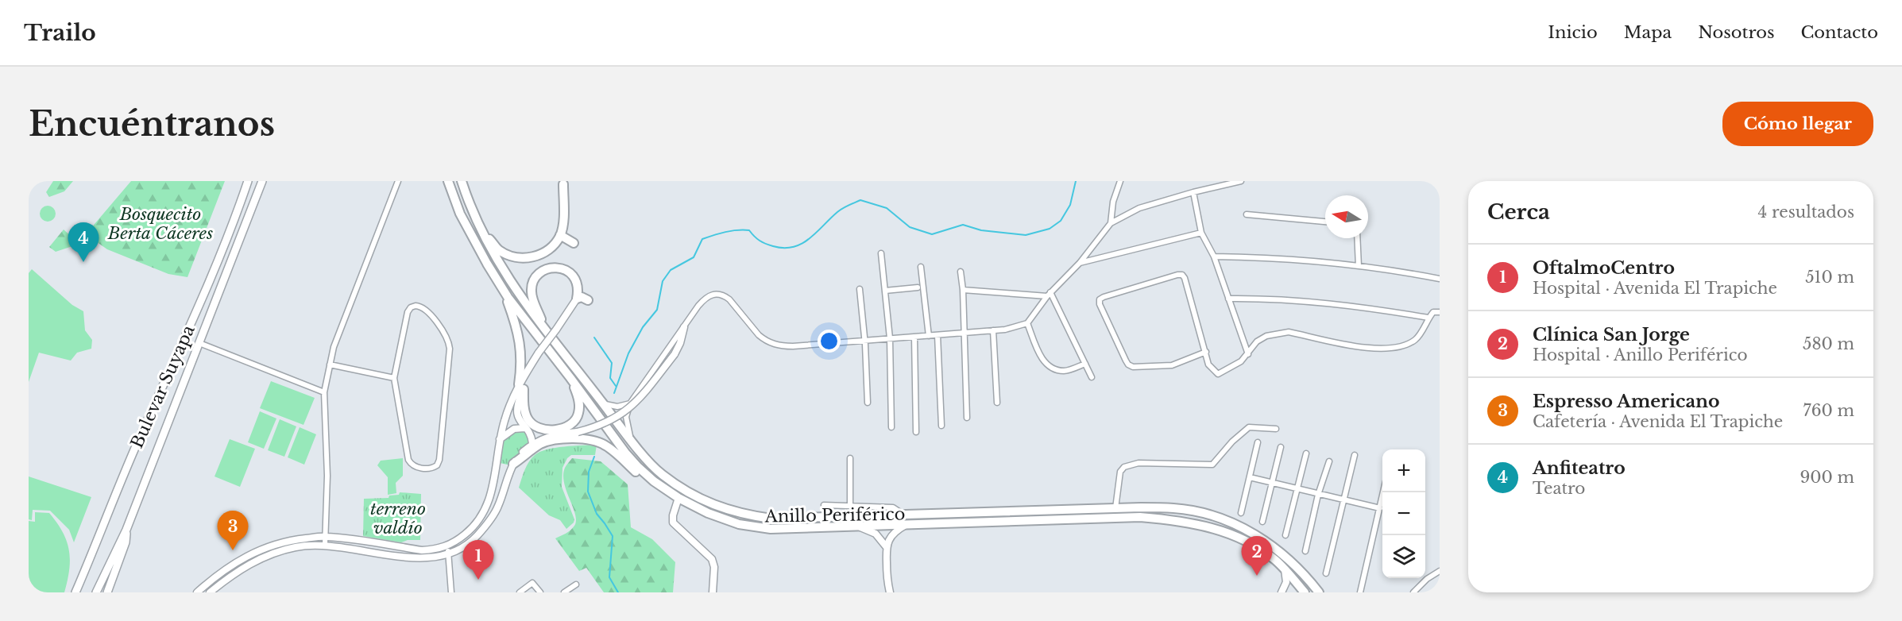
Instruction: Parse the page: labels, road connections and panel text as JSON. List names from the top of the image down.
{
  "streets": {
    "highway": ["Anillo Periférico"],
    "main road": ["Bulevar Suyapa"]
  },
  "parks": ["Bosquecito Berta Cáceres", "terreno valdío"],
  "north": "left",
  "page": {
    "header": "Trailo",
    "nav": [
      "Inicio",
      "Mapa",
      "Nosotros",
      "Contacto"
    ],
    "buttons": "Cómo llegar",
    "title": "Encuéntranos",
    "heading": ["Cerca", "4 resultados"],
    "pins": [
      "4",
      "3",
      "2",
      "1"
    ],
    "list": [
      {
        "mark": "1",
        "name": "OftalmoCentro",
        "note": "Hospital · Avenida El Trapiche",
        "value": "510 m"
      },
      {
        "mark": "2",
        "name": "Clínica San Jorge",
        "note": "Hospital · Anillo Periférico",
        "value": "580 m"
      },
      {
        "mark": "3",
        "name": "Espresso Americano",
        "note": "Cafetería · Avenida El Trapiche",
        "value": "760 m"
      },
      {
        "mark": "4",
        "name": "Anfiteatro",
        "note": "Teatro",
        "value": "900 m"
      }
    ],
    "map_buttons": ["+", "−"]
  }
}
